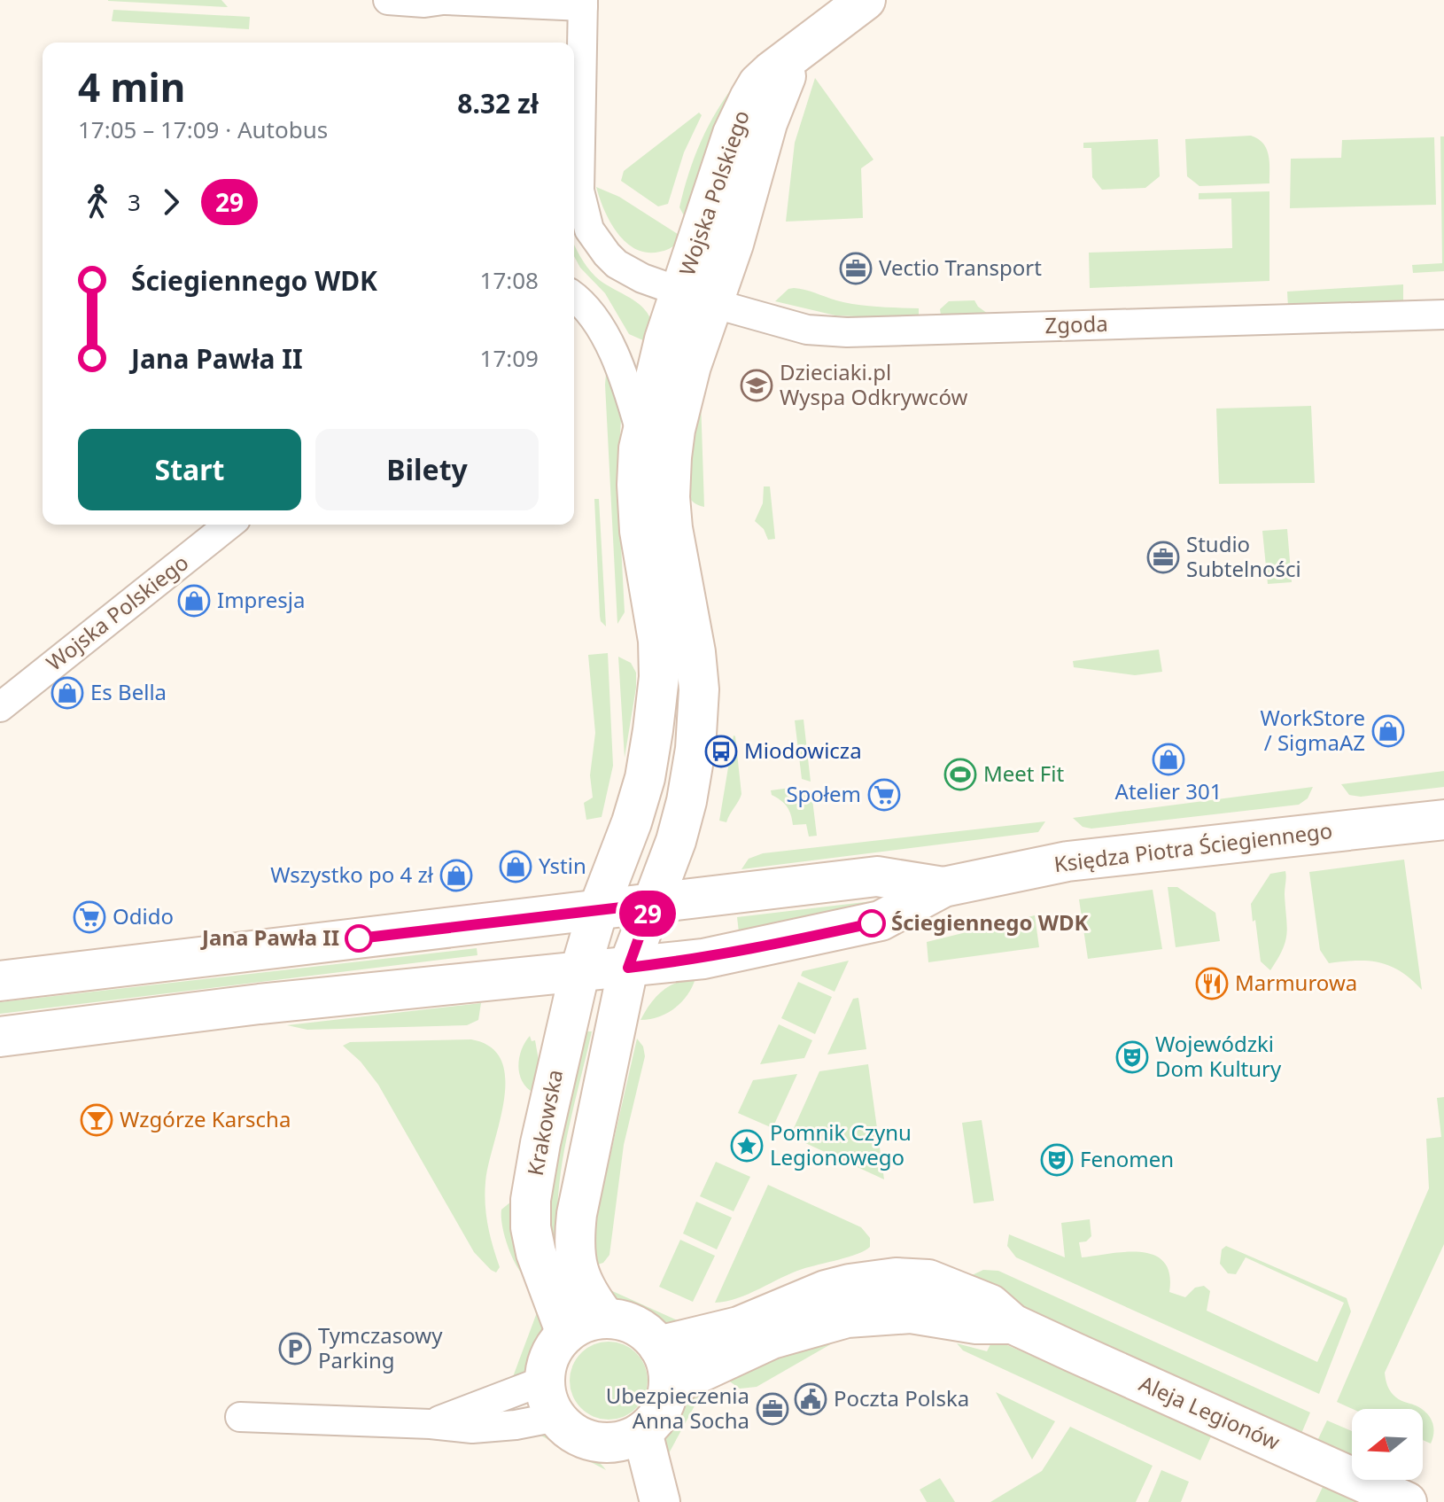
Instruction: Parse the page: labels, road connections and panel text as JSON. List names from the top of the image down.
{
  "streets": {
    "street": [
      "Wojska Polskiego",
      "Zgoda",
      "Księdza Piotra Ściegiennego",
      "Krakowska",
      "Aleja Legionów"
    ]
  },
  "crossings": [
    ["Wojska Polskiego", "Zgoda"],
    ["Wojska Polskiego", "Krakowska"],
    ["Zgoda", "Krakowska"],
    ["Księdza Piotra Ściegiennego", "Krakowska"],
    ["Krakowska", "Aleja Legionów"]
  ],
  "places": {
    "office": ["Vectio Transport", "Studio Subtelności", "Ubezpieczenia Anna Socha"],
    "school or university": ["Dzieciaki.pl Wyspa Odkrywców"],
    "shop": [
      "Impresja",
      "Es Bella",
      "WorkStore / SigmaAZ",
      "Atelier 301",
      "Ystin",
      "Wszystko po 4 zł"
    ],
    "bus stop": ["Miodowicza"],
    "sports": ["Meet Fit"],
    "supermarket": ["Społem", "Odido"],
    "other": ["Ściegiennego WDK", "Jana Pawła II"],
    "restaurant": ["Marmurowa"],
    "theatre": ["Wojewódzki Dom Kultury", "Fenomen"],
    "bar": ["Wzgórze Karscha"],
    "place": ["Pomnik Czynu Legionowego"],
    "parking": ["Tymczasowy Parking"],
    "public building": ["Poczta Polska"]
  },
  "lines": ["bus line 29"],
  "north": "left",
  "page": {
    "on_map": "29",
    "heading": ["4 min", "17:05 – 17:09 · Autobus", "8.32 zł"],
    "legs": ["3", "29"],
    "list": [
      {
        "name": "Ściegiennego WDK",
        "value": "17:08"
      },
      {
        "name": "Jana Pawła II",
        "value": "17:09"
      }
    ],
    "buttons": ["Start", "Bilety"]
  }
}
